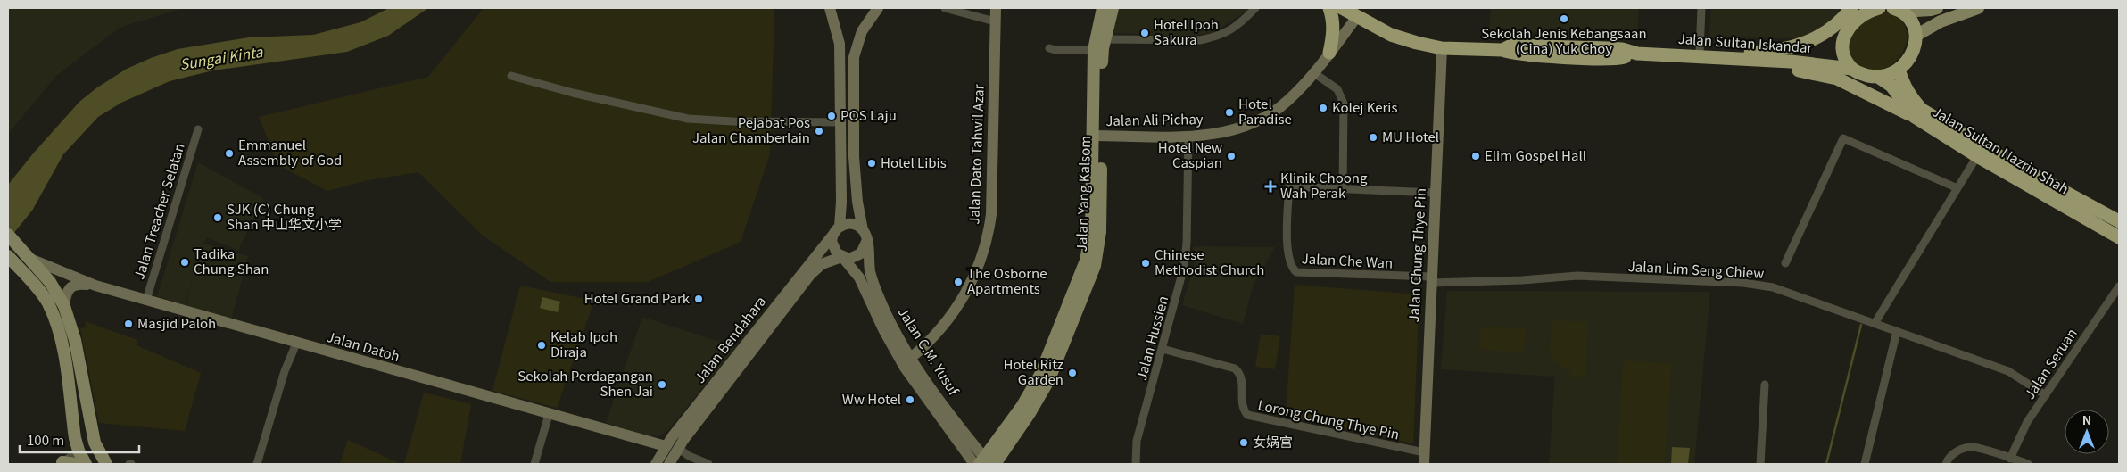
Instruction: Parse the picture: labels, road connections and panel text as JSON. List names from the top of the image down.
{
  "streets": {
    "highway": ["Jalan Sultan Iskandar", "Jalan Sultan Nazrin Shah"],
    "main road": ["Jalan Yang Kalsom"],
    "street": [
      "Jalan Ali Pichay",
      "Jalan Dato Tahwil Azar",
      "Jalan Treacher Selatan",
      "Jalan Chung Thye Pin",
      "Jalan Che Wan",
      "Jalan Lim Seng Chiew",
      "Jalan Hussien",
      "Jalan Bendahara",
      "Jalan Datoh",
      "Jalan C.M. Yusuf",
      "Jalan Seruan",
      "Lorong Chung Thye Pin"
    ]
  },
  "crossings": [
    ["Jalan Sultan Iskandar", "Jalan Ali Pichay"],
    ["Jalan Sultan Iskandar", "Jalan Sultan Nazrin Shah"],
    ["Jalan Sultan Iskandar", "Jalan Chung Thye Pin"],
    ["Jalan Ali Pichay", "Jalan Yang Kalsom"],
    ["Jalan Ali Pichay", "Jalan Hussien"],
    ["Jalan Dato Tahwil Azar", "Jalan C.M. Yusuf"],
    ["Jalan Yang Kalsom", "Jalan C.M. Yusuf"],
    ["Jalan Treacher Selatan", "Jalan Datoh"],
    ["Jalan Chung Thye Pin", "Jalan Che Wan"],
    ["Jalan Chung Thye Pin", "Jalan Lim Seng Chiew"],
    ["Jalan Chung Thye Pin", "Lorong Chung Thye Pin"],
    ["Jalan Che Wan", "Jalan Lim Seng Chiew"],
    ["Jalan Lim Seng Chiew", "Jalan Seruan"],
    ["Jalan Hussien", "Lorong Chung Thye Pin"],
    ["Jalan Bendahara", "Jalan Datoh"],
    ["Jalan Bendahara", "Jalan C.M. Yusuf"]
  ],
  "water": ["Sungai Kinta"],
  "places": {
    "other": [
      "Sekolah Jenis Kebangsaan (Cina) Yuk Choy",
      "Hotel Ipoh Sakura",
      "Kolej Keris",
      "Hotel Paradise",
      "POS Laju",
      "Pejabat Pos Jalan Chamberlain",
      "MU Hotel",
      "Emmanuel Assembly of God",
      "Hotel New Caspian",
      "Elim Gospel Hall",
      "Hotel Libis",
      "SJK (C) Chung Shan 中山华文小学",
      "Tadika Chung Shan",
      "Chinese Methodist Church",
      "The Osborne Apartments",
      "Hotel Grand Park",
      "Masjid Paloh",
      "Kelab Ipoh Diraja",
      "Hotel Ritz Garden",
      "Sekolah Perdagangan Shen Jai",
      "Ww Hotel",
      "女娲宫"
    ],
    "health": ["Klinik Choong Wah Perak"]
  },
  "scale_bar": "100 m",
  "north": "top"
}
